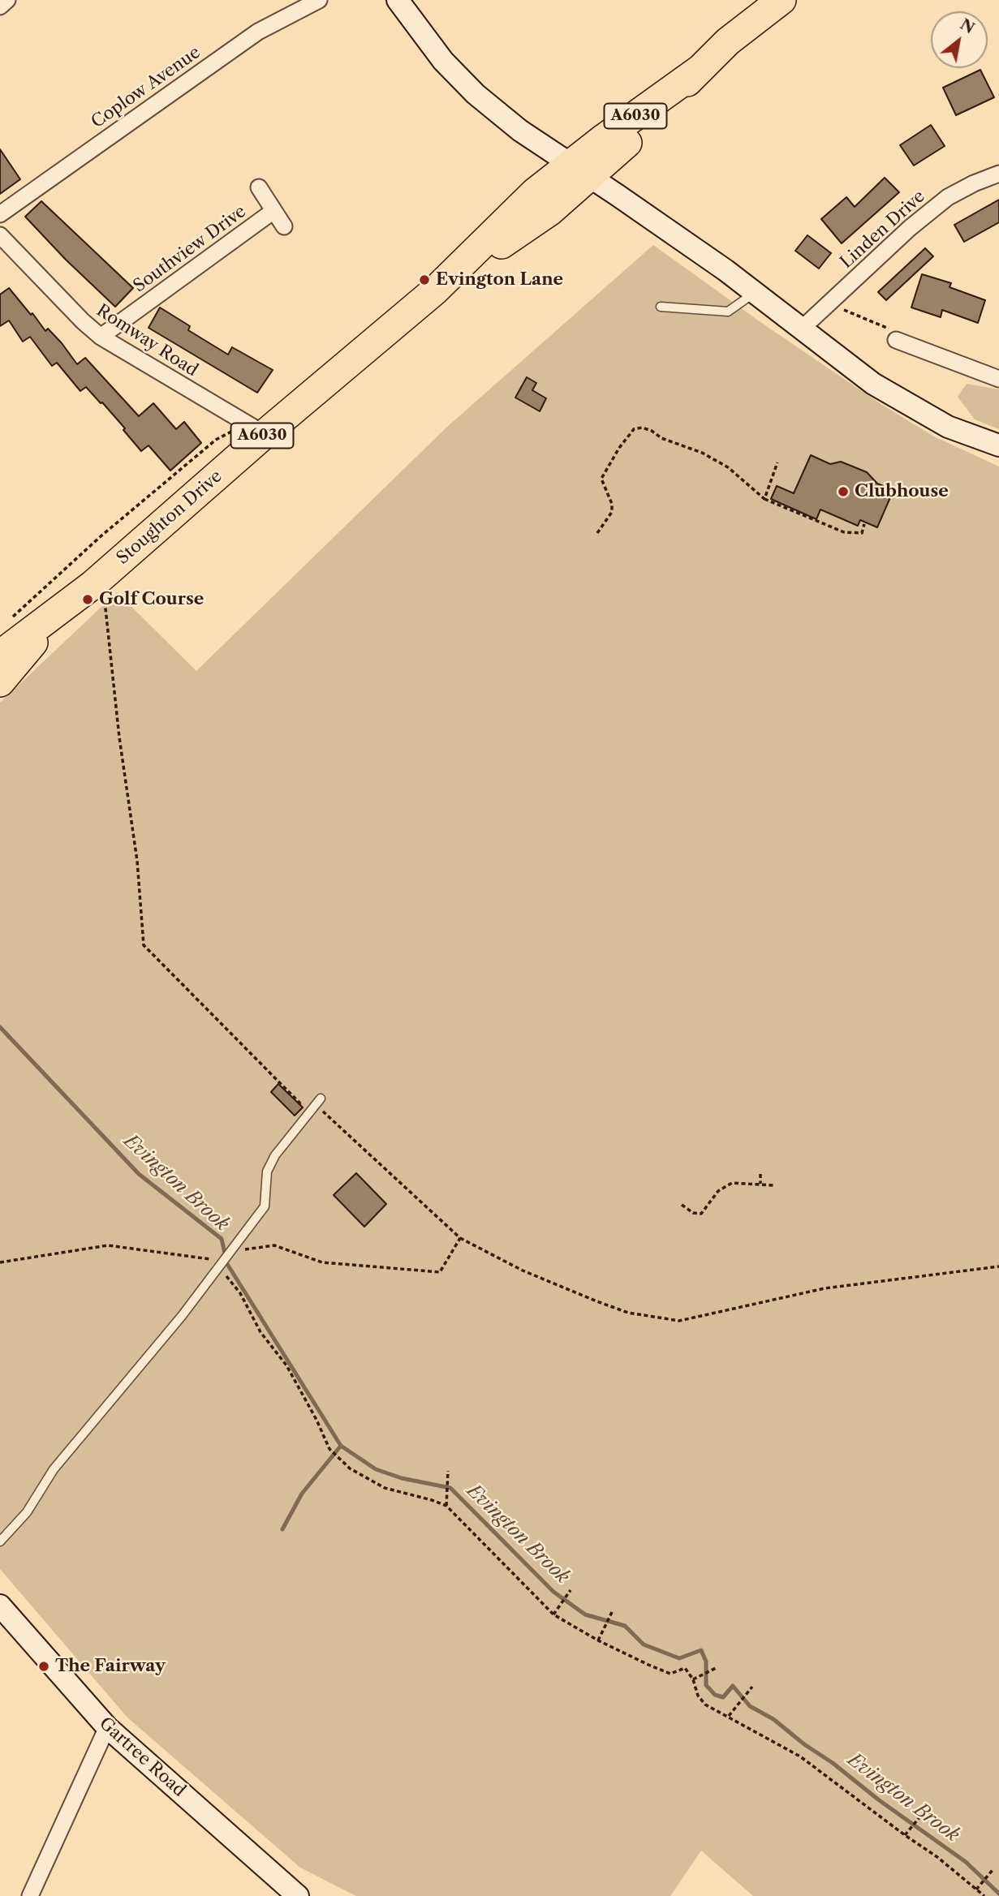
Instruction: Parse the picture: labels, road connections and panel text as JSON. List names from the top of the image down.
{
  "streets": {
    "highway": ["A6030", "Stoughton Drive"],
    "main road": ["Gartree Road"],
    "street": [
      "Coplow Avenue",
      "Linden Drive",
      "Southview Drive",
      "Romway Road"
    ]
  },
  "crossings": [
    ["A6030", "Stoughton Drive"],
    ["Southview Drive", "Romway Road"],
    ["Romway Road", "Stoughton Drive"]
  ],
  "water": ["Evington Brook"],
  "places": [
    "Evington Lane",
    "Clubhouse",
    "Golf Course",
    "The Fairway"
  ],
  "north": "top right"
}
